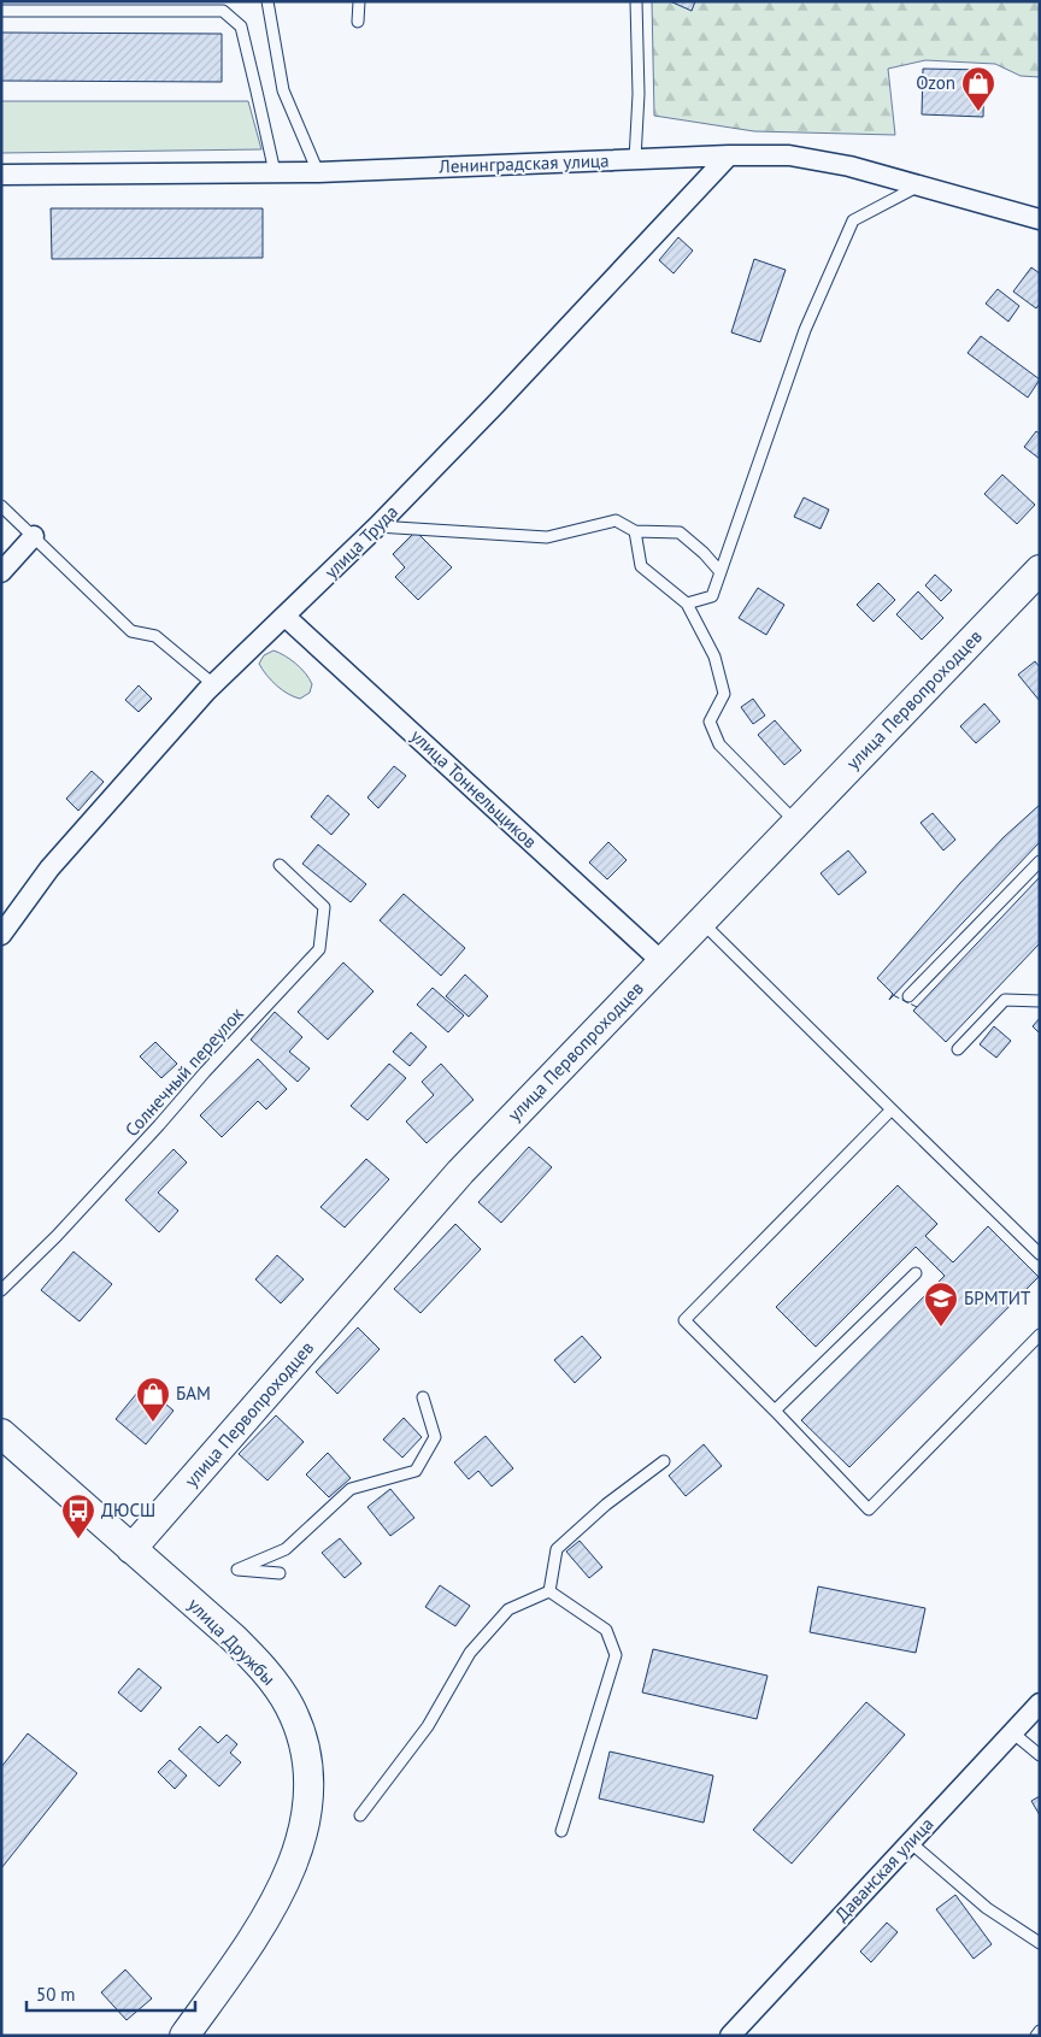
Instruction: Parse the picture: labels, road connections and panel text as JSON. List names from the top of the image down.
{
  "streets": {
    "street": [
      "Ленинградская улица",
      "улица Труда",
      "улица Первопроходцев",
      "улица Тоннельщиков",
      "улица Дружбы",
      "Даванская улица"
    ],
    "lane": ["Солнечный переулок"]
  },
  "crossings": [
    ["Ленинградская улица", "улица Труда"],
    ["улица Труда", "улица Тоннельщиков"],
    ["улица Первопроходцев", "улица Тоннельщиков"],
    ["улица Первопроходцев", "улица Дружбы"]
  ],
  "places": {
    "shop": ["Ozon", "БАМ"],
    "school or university": ["БРМТИТ"],
    "bus stop": ["ДЮСШ"]
  },
  "scale_bar": "50 m"
}
